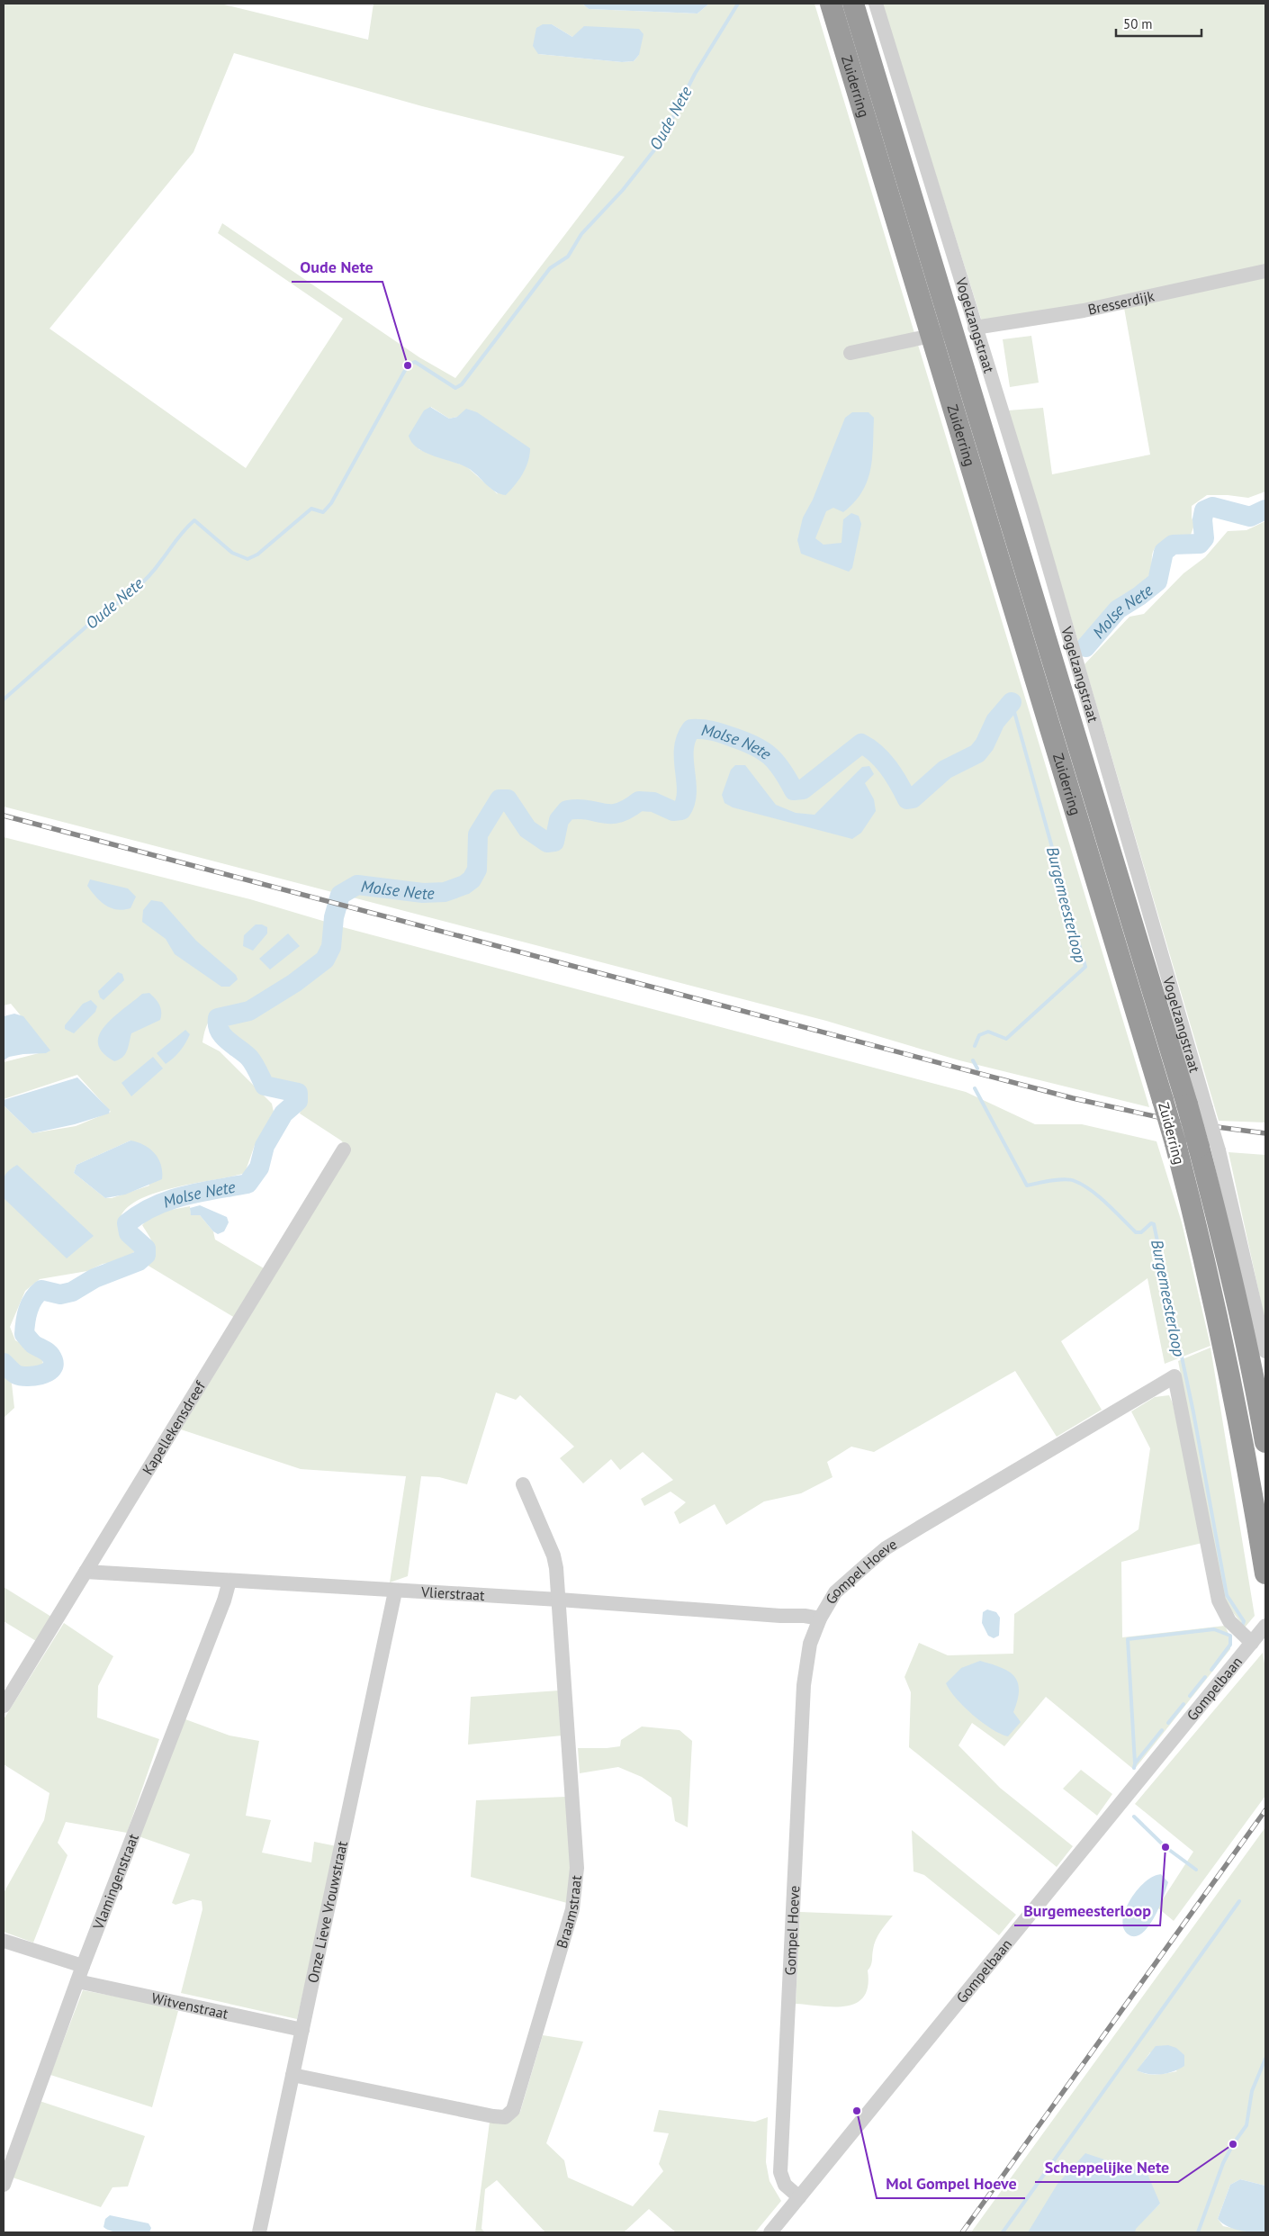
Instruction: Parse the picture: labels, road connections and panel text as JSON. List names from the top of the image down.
{
  "streets": {
    "highway": ["Zuiderring"],
    "street": [
      "Bresserdijk",
      "Vogelzangstraat",
      "Kapellekensdreef",
      "Gompel Hoeve",
      "Vlierstraat",
      "Gompelbaan",
      "Vlamingenstraat",
      "Braamstraat",
      "Onze Lieve Vrouwstraat",
      "Witvenstraat"
    ]
  },
  "crossings": [
    ["Zuiderring", "Vogelzangstraat"],
    ["Bresserdijk", "Vogelzangstraat"],
    ["Kapellekensdreef", "Vlierstraat"],
    ["Gompel Hoeve", "Vlierstraat"],
    ["Gompel Hoeve", "Gompelbaan"],
    ["Vlierstraat", "Vlamingenstraat"],
    ["Vlierstraat", "Braamstraat"],
    ["Vlierstraat", "Onze Lieve Vrouwstraat"],
    ["Vlamingenstraat", "Witvenstraat"],
    ["Braamstraat", "Onze Lieve Vrouwstraat"],
    ["Onze Lieve Vrouwstraat", "Witvenstraat"]
  ],
  "water": ["Oude Nete", "Molse Nete", "Burgemeesterloop"],
  "places": [
    "Oude Nete",
    "Burgemeesterloop",
    "Mol Gompel Hoeve",
    "Scheppelijke Nete"
  ],
  "scale_bar": "50 m"
}
